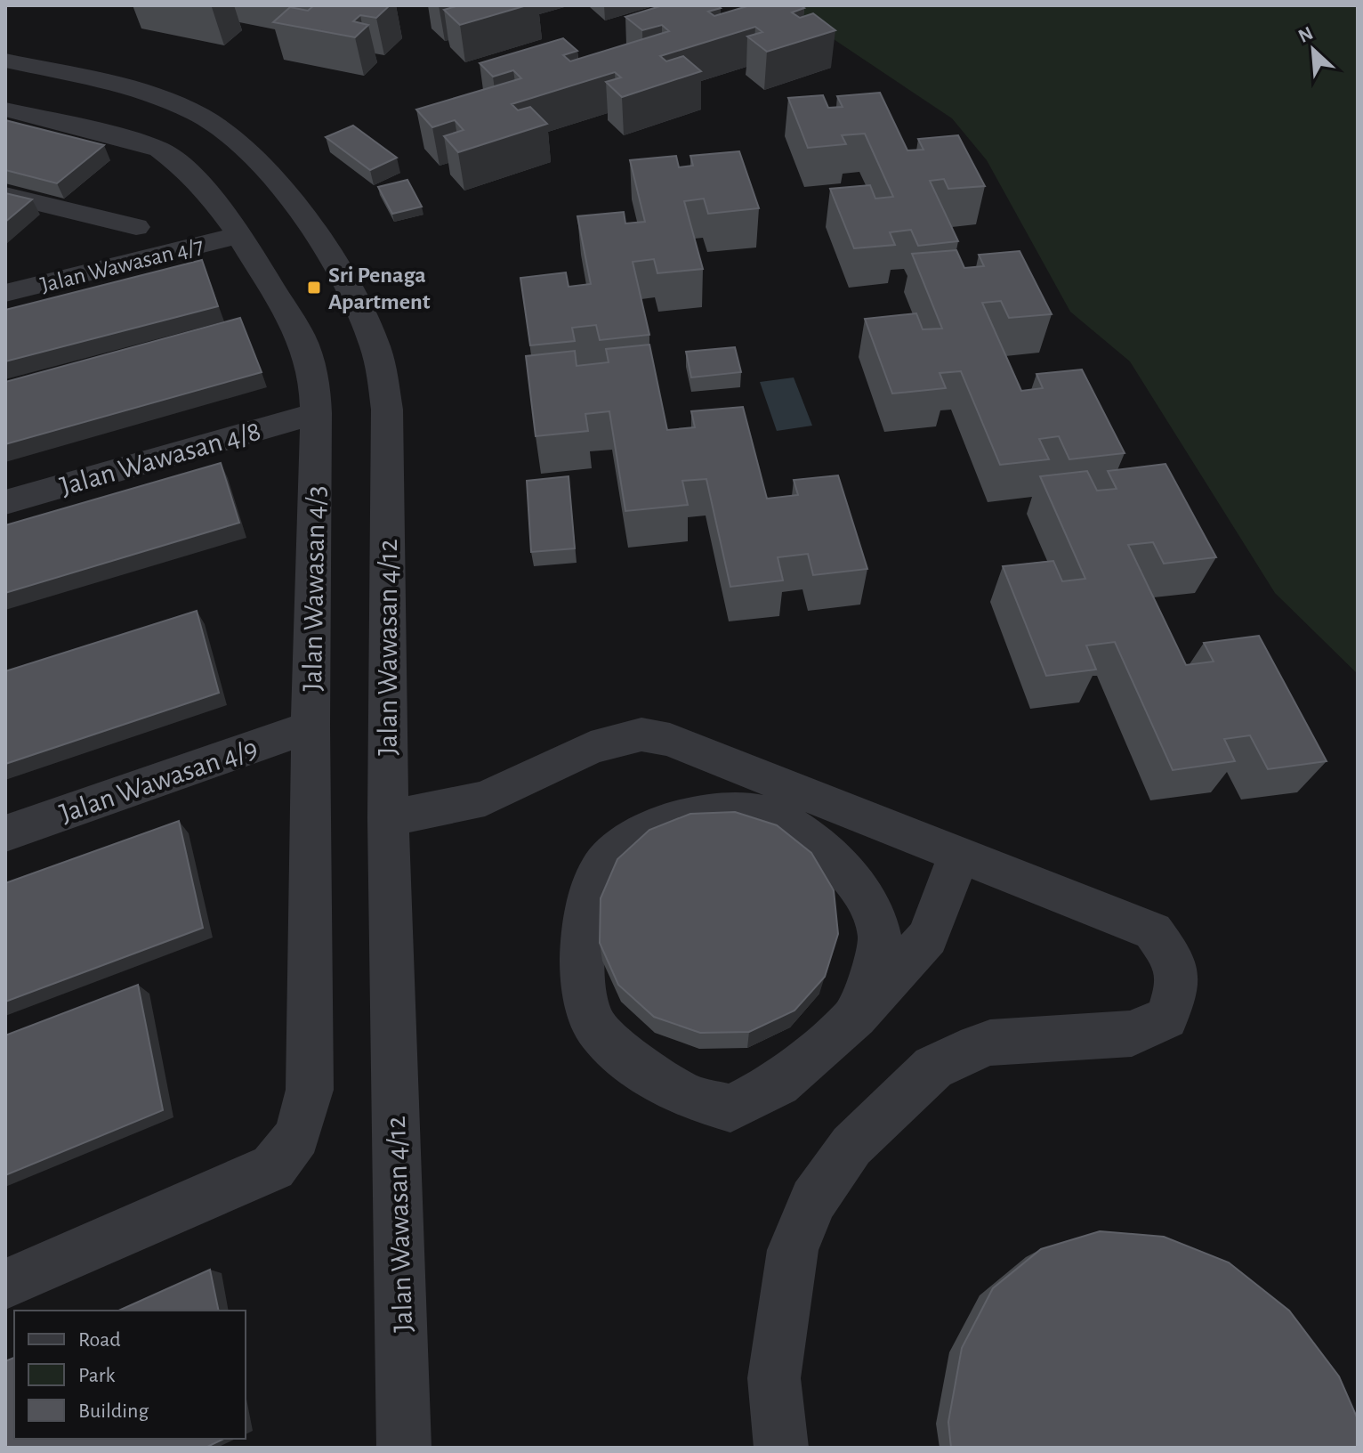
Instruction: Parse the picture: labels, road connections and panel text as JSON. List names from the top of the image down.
{
  "streets": {
    "street": [
      "Jalan Wawasan 4/7",
      "Jalan Wawasan 4/8",
      "Jalan Wawasan 4/3",
      "Jalan Wawasan 4/12",
      "Jalan Wawasan 4/9"
    ]
  },
  "crossings": [
    ["Jalan Wawasan 4/7", "Jalan Wawasan 4/3"],
    ["Jalan Wawasan 4/8", "Jalan Wawasan 4/3"],
    ["Jalan Wawasan 4/3", "Jalan Wawasan 4/9"]
  ],
  "places": {
    "transit": ["Sri Penaga Apartment"]
  },
  "legend": ["Road", "Park", "Building"],
  "north": "top left"
}
